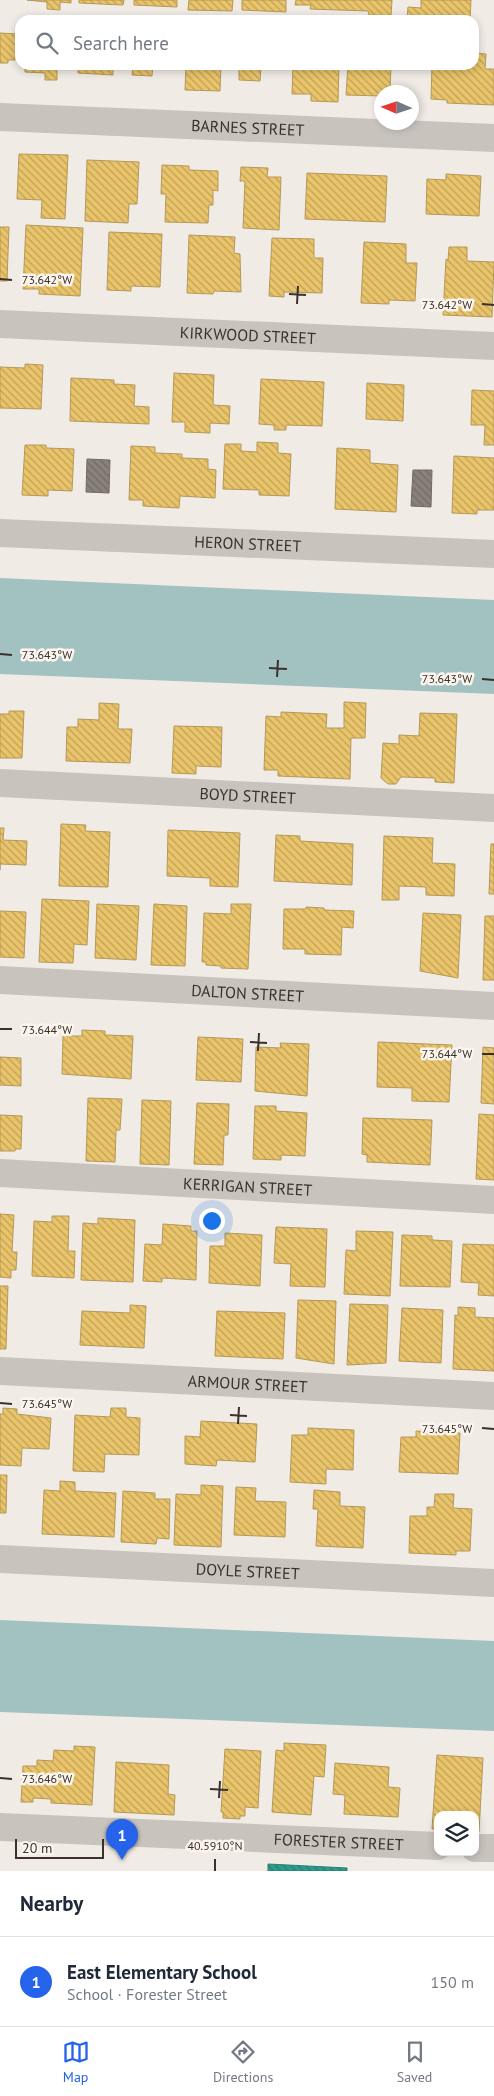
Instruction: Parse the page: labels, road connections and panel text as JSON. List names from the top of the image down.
{
  "streets": {
    "street": [
      "BARNES STREET",
      "KIRKWOOD STREET",
      "HERON STREET",
      "BOYD STREET",
      "DALTON STREET",
      "KERRIGAN STREET",
      "ARMOUR STREET",
      "DOYLE STREET",
      "FORESTER STREET"
    ]
  },
  "scale_bar": "20 m",
  "north": "left",
  "page": {
    "search": "Search here",
    "pins": "1",
    "scale": "20 m",
    "heading": "Nearby",
    "list": [
      {
        "mark": "1",
        "name": "East Elementary School",
        "note": "School · Forester Street",
        "value": "150 m"
      }
    ],
    "nav": ["Map", "Directions", "Saved"]
  },
  "coordinates": [
    "73.642°W",
    "73.643°W",
    "73.644°W",
    "73.645°W",
    "73.646°W",
    "40.5910°N"
  ]
}
